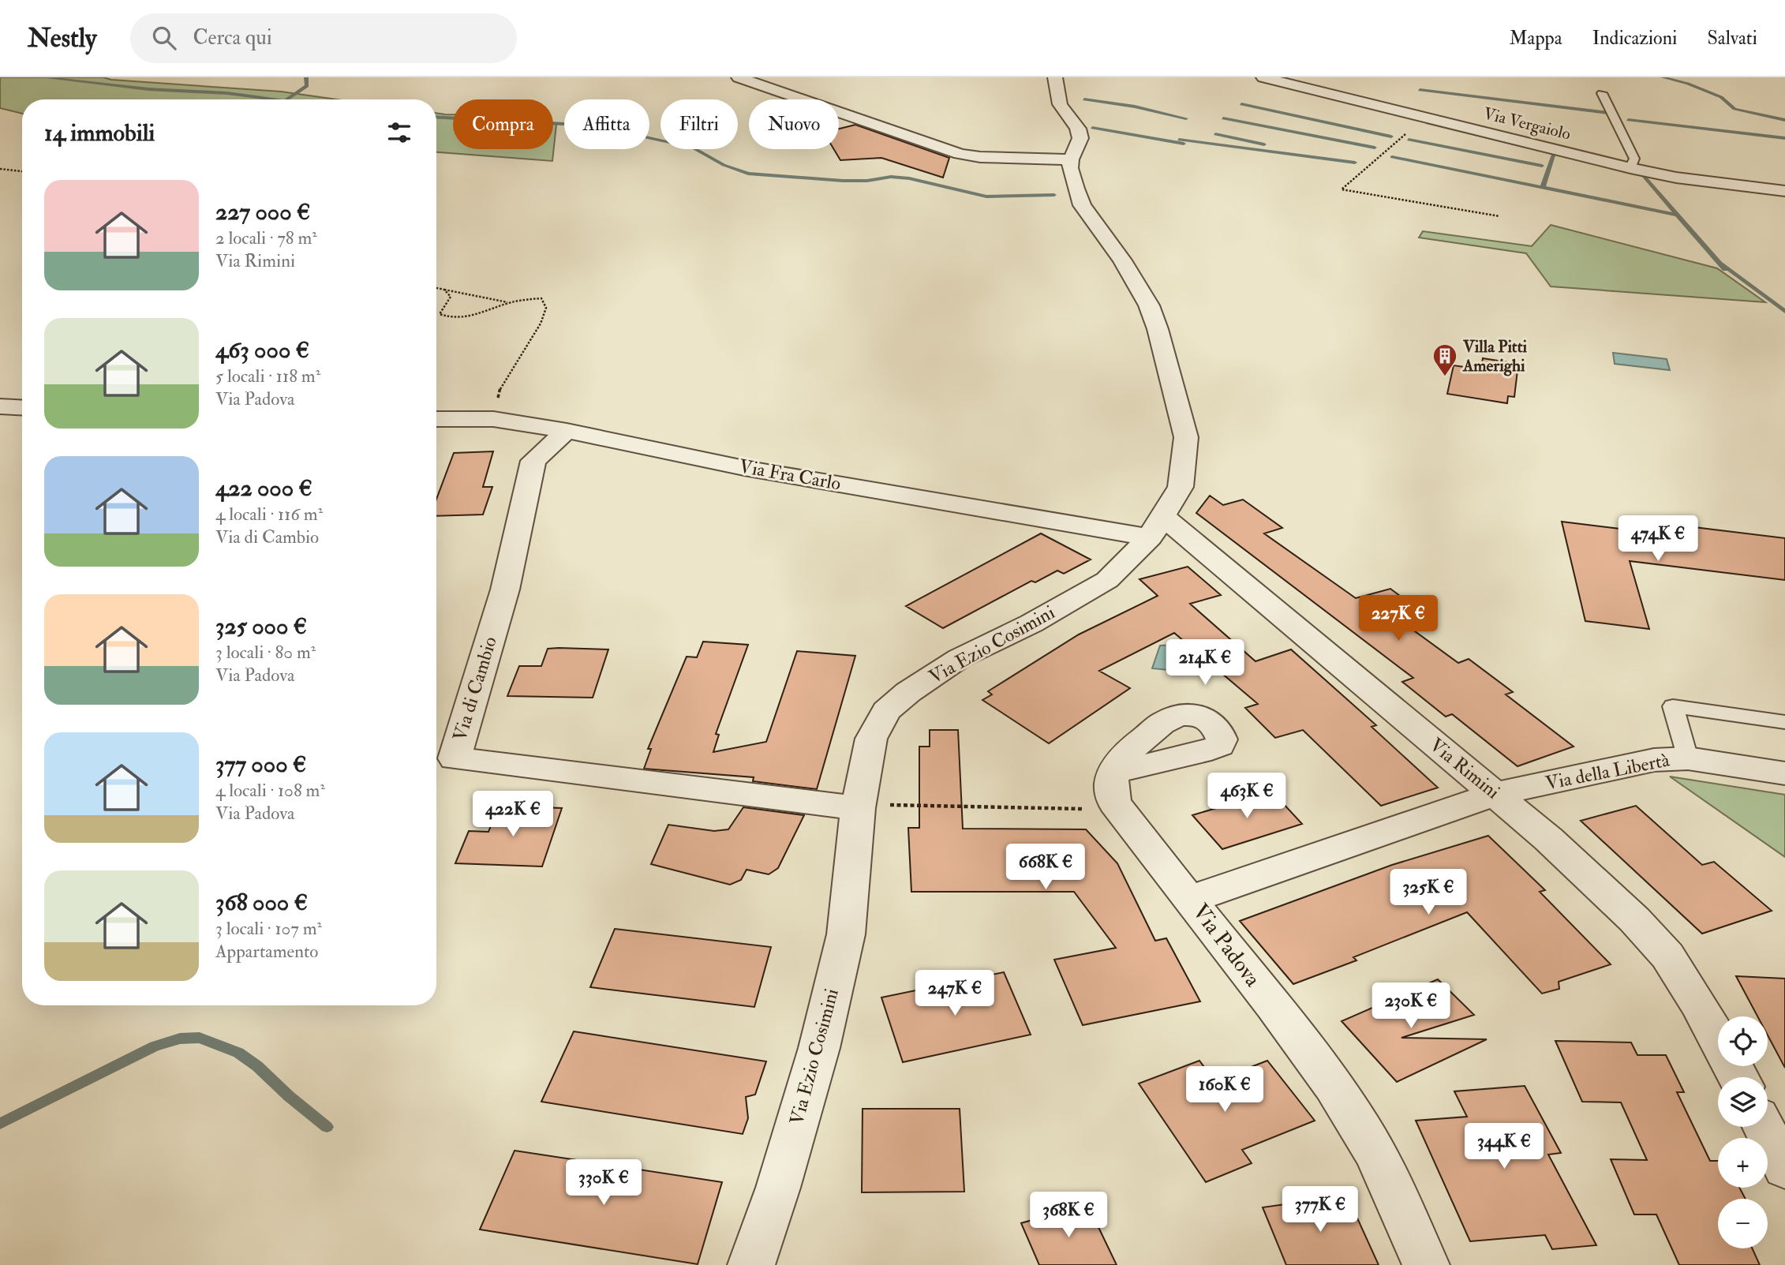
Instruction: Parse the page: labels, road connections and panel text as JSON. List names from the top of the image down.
{
  "streets": {
    "street": [
      "Via Vergaiolo",
      "Via Fra Carlo",
      "Via Ezio Cosimini",
      "Via di Cambio",
      "Via Rimini",
      "Via della Libertà",
      "Via Padova"
    ]
  },
  "crossings": [
    ["Via Fra Carlo", "Via Ezio Cosimini"],
    ["Via Fra Carlo", "Via di Cambio"],
    ["Via Fra Carlo", "Via Rimini"],
    ["Via Ezio Cosimini", "Via di Cambio"],
    ["Via Ezio Cosimini", "Via Rimini"],
    ["Via Rimini", "Via della Libertà"],
    ["Via Rimini", "Via Padova"],
    ["Via della Libertà", "Via Padova"]
  ],
  "places": {
    "building": ["Villa Pitti Amerighi"]
  },
  "page": {
    "header": "Nestly",
    "search": "Cerca qui",
    "nav": ["Mappa", "Indicazioni", "Salvati"],
    "chip": [
      "Compra",
      "Affitta",
      "Filtri",
      "Nuovo"
    ],
    "heading": "14 immobili",
    "list": [
      {
        "name": "227 000 €",
        "note": "2 locali · 78 m² · Via Rimini"
      },
      {
        "name": "463 000 €",
        "note": "5 locali · 118 m² · Via Padova"
      },
      {
        "name": "422 000 €",
        "note": "4 locali · 116 m² · Via di Cambio"
      },
      {
        "name": "325 000 €",
        "note": "3 locali · 80 m² · Via Padova"
      },
      {
        "name": "377 000 €",
        "note": "4 locali · 108 m² · Via Padova"
      },
      {
        "name": "368 000 €",
        "note": "3 locali · 107 m² · Appartamento"
      }
    ],
    "price": [
      "474K €",
      "227K €",
      "214K €",
      "463K €",
      "422K €",
      "668K €",
      "325K €",
      "247K €",
      "230K €",
      "160K €",
      "344K €",
      "330K €",
      "377K €",
      "368K €"
    ],
    "map_buttons": ["+", "−"]
  }
}
